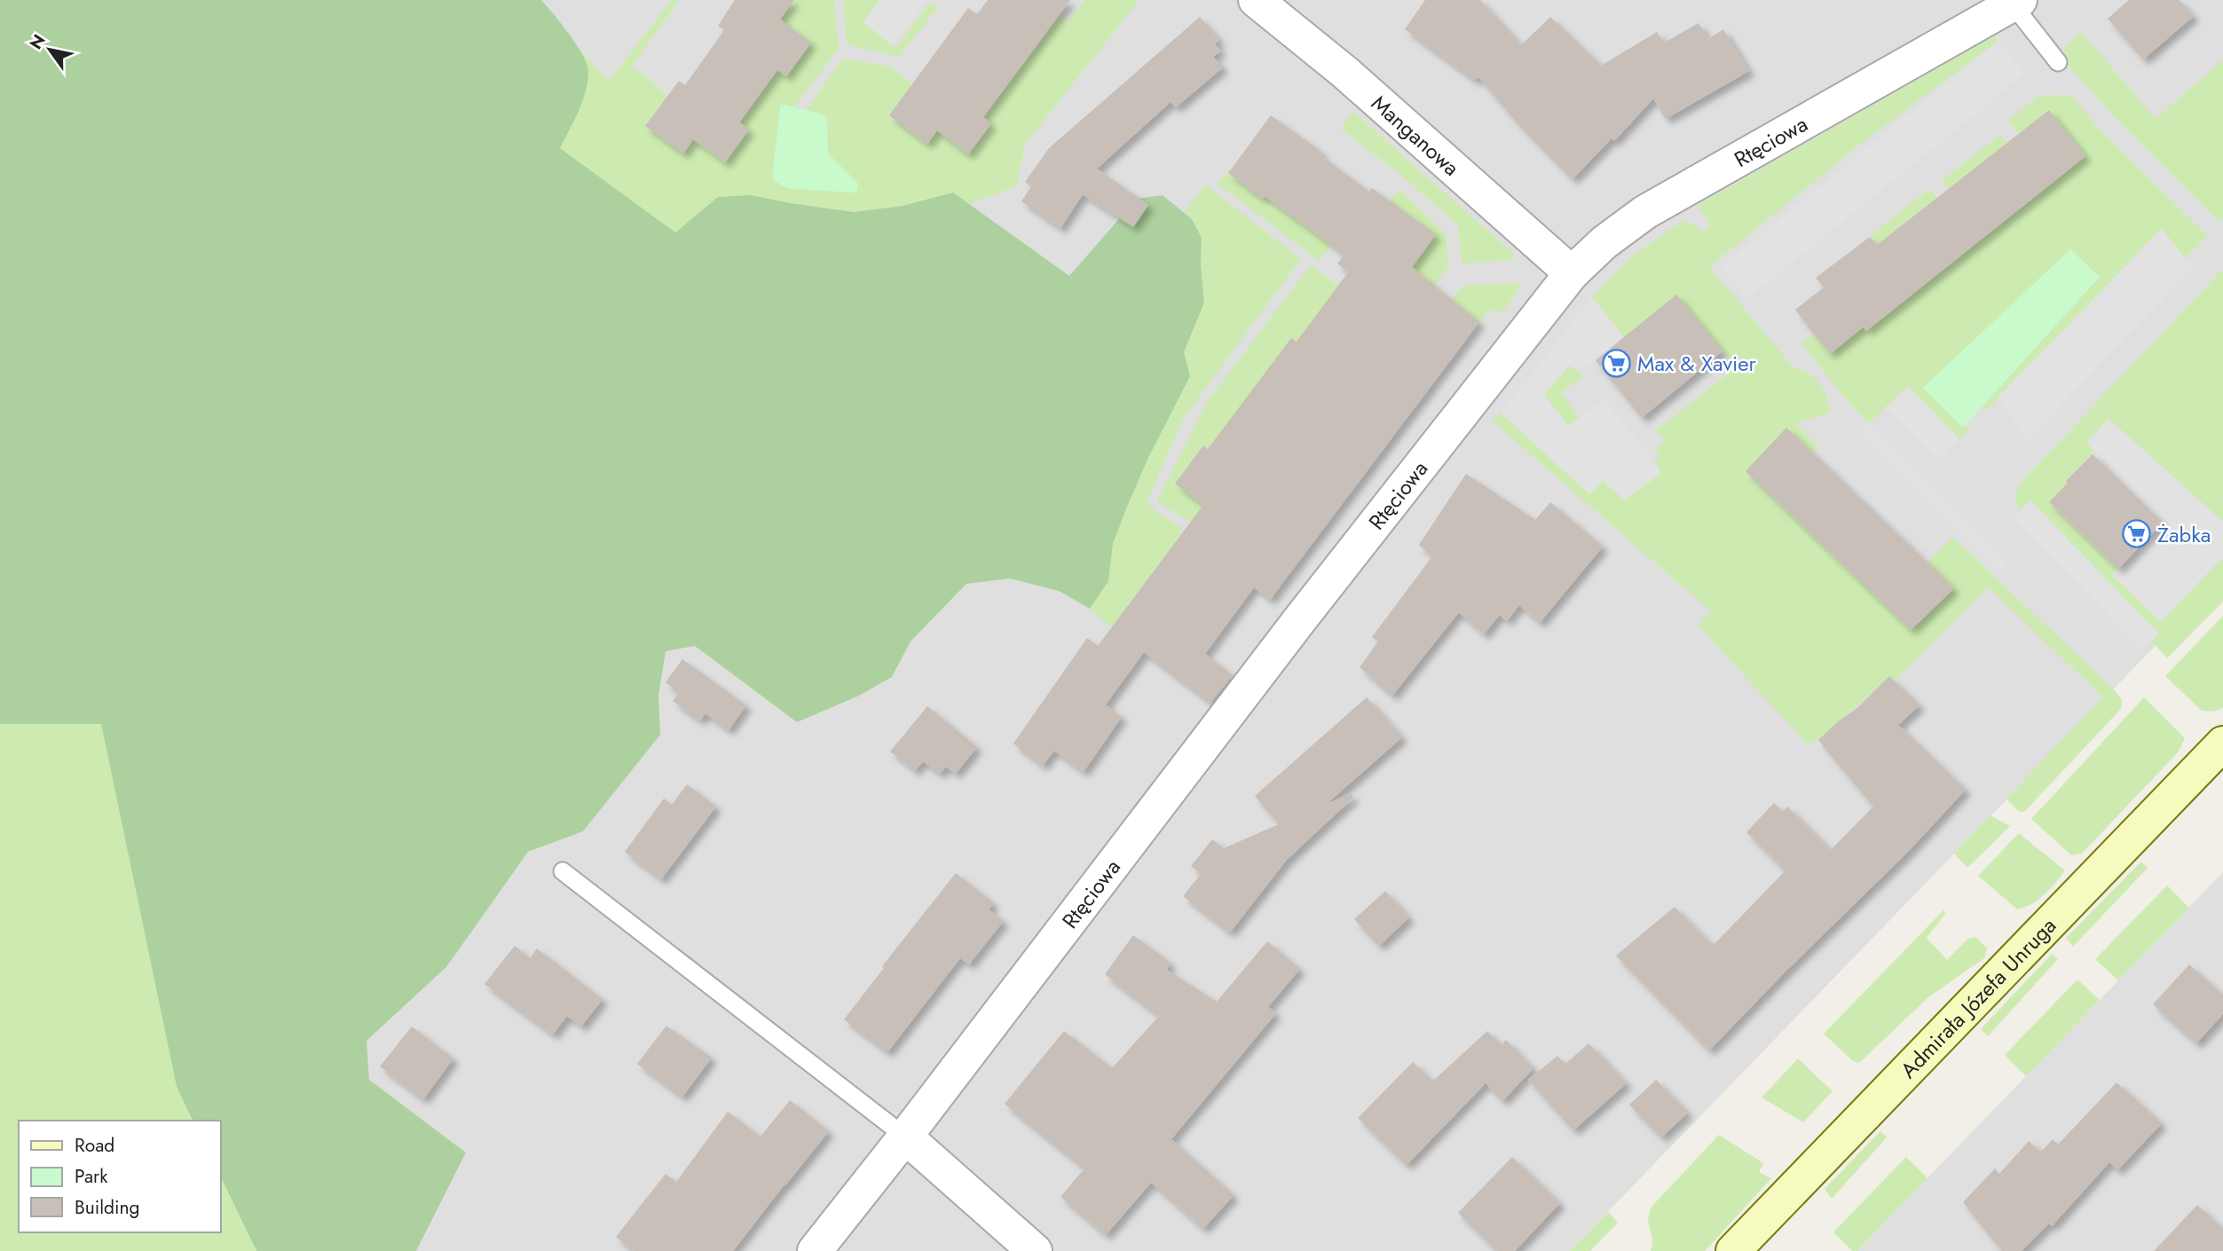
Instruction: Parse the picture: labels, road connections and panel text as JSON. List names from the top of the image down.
{
  "streets": {
    "street": ["Manganowa", "Rtęciowa", "Admirała Józefa Unruga"]
  },
  "crossings": [
    ["Manganowa", "Rtęciowa"]
  ],
  "places": {
    "supermarket": ["Max & Xavier", "Żabka"]
  },
  "legend": ["Road", "Park", "Building"],
  "north": "top left"
}
